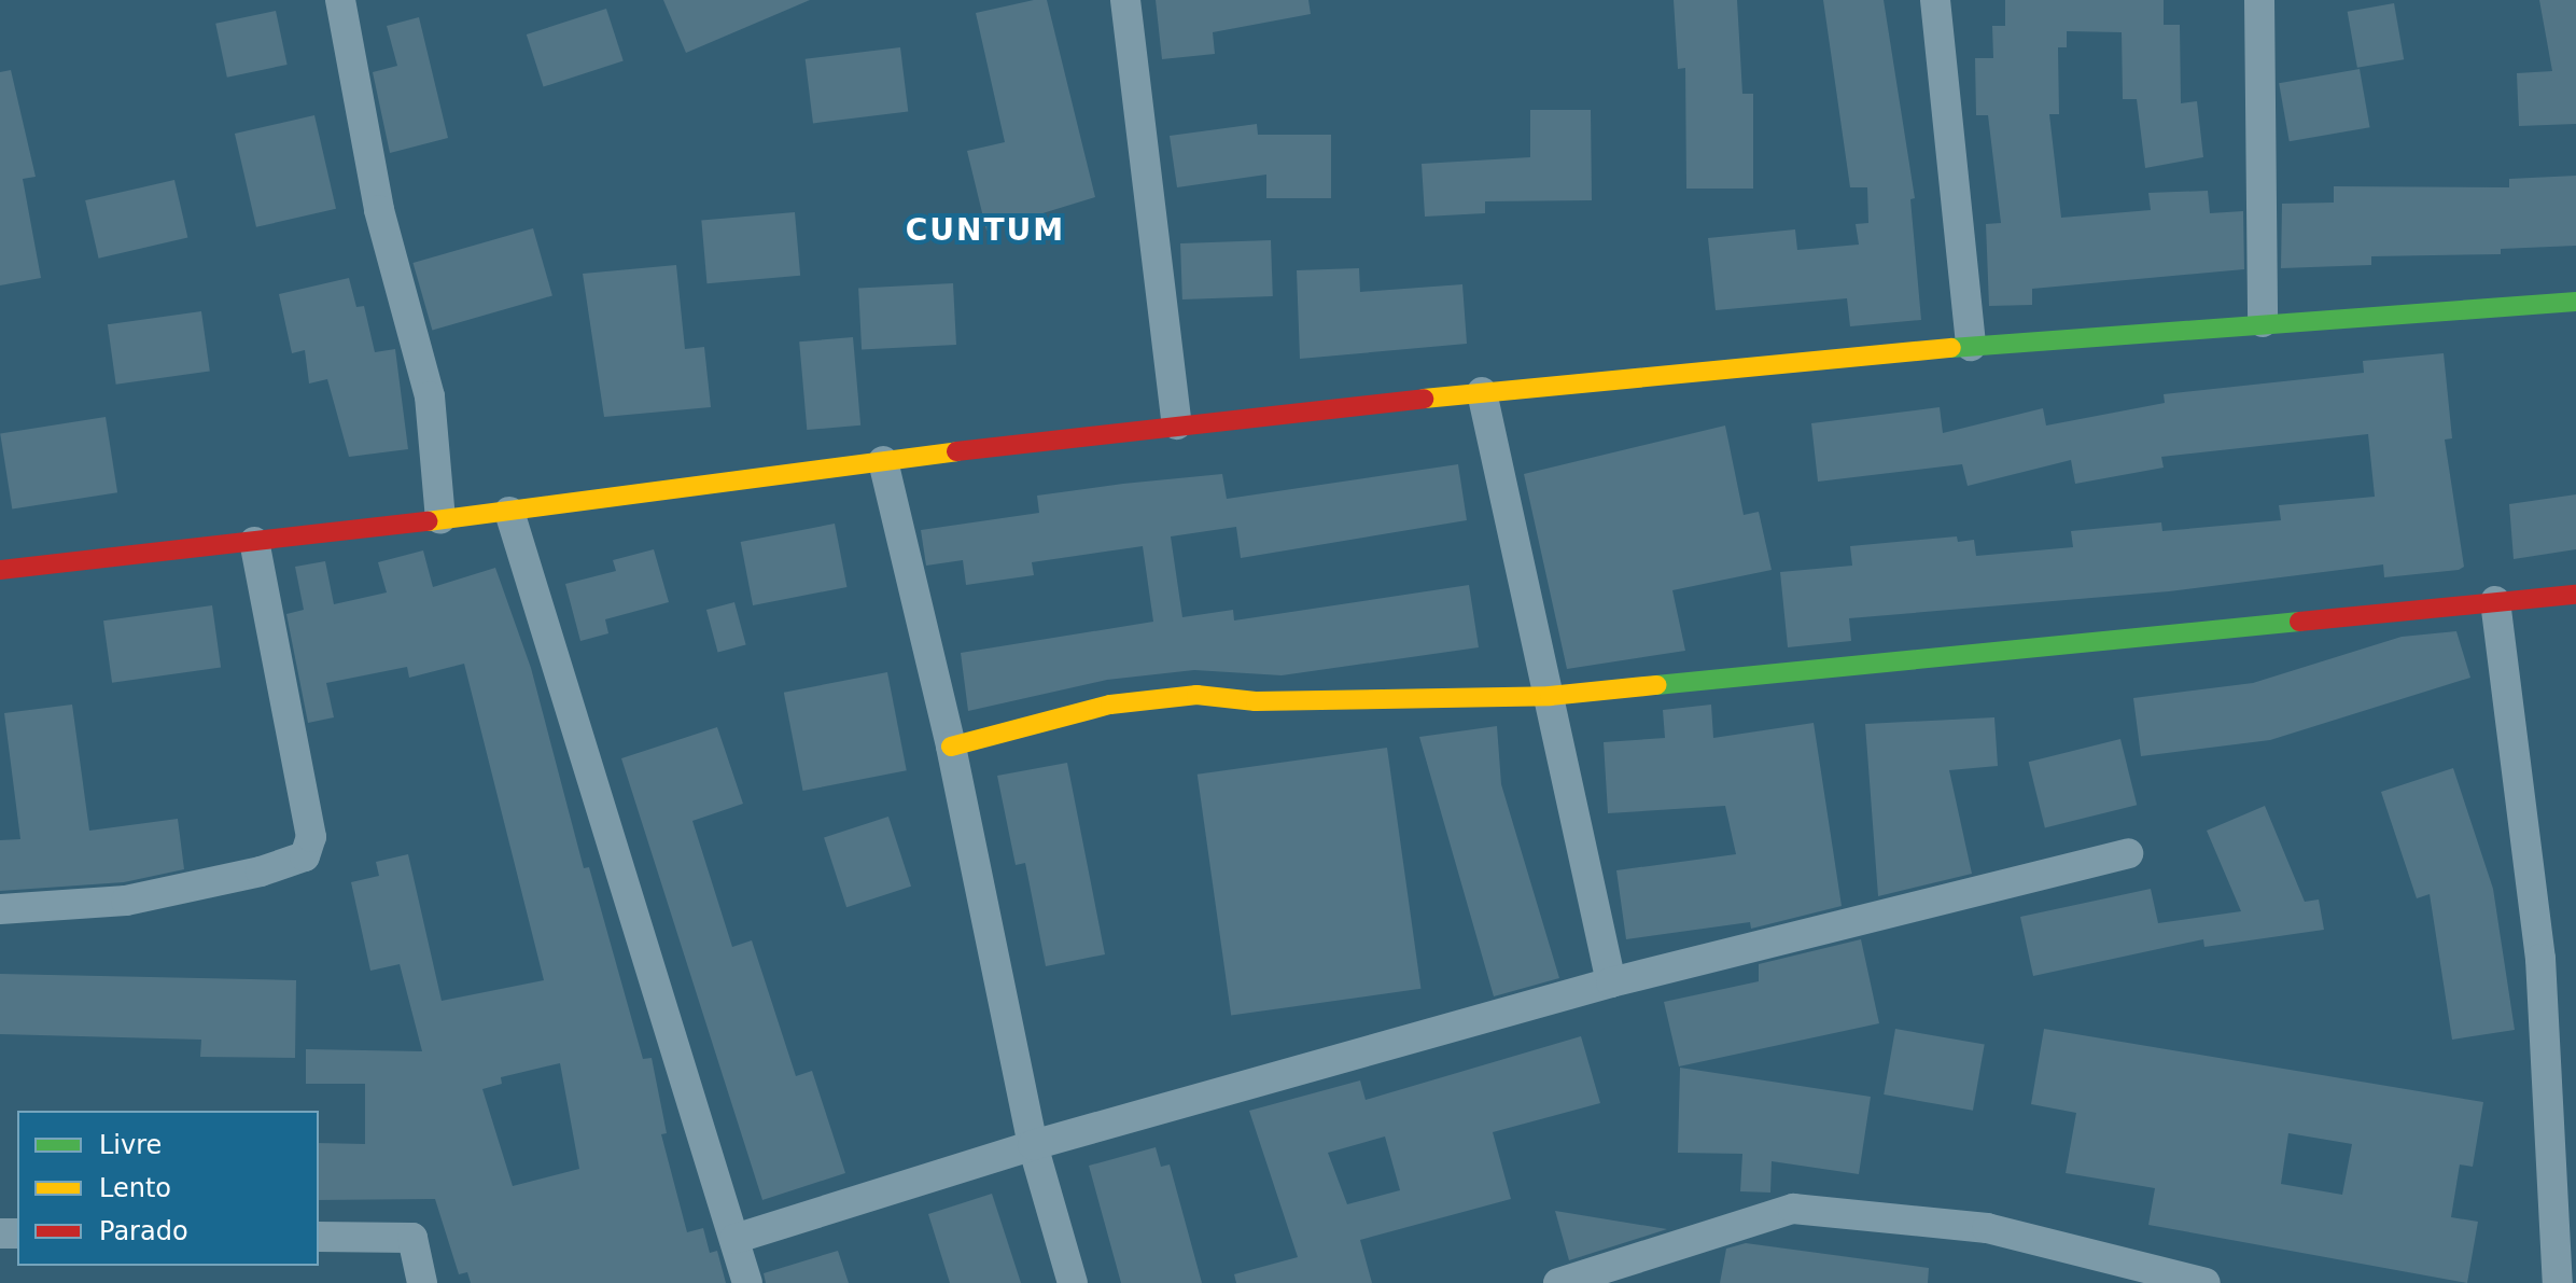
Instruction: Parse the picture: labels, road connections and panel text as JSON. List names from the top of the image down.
{
  "districts": ["CUNTUM"],
  "legend": ["Livre", "Lento", "Parado"]
}
